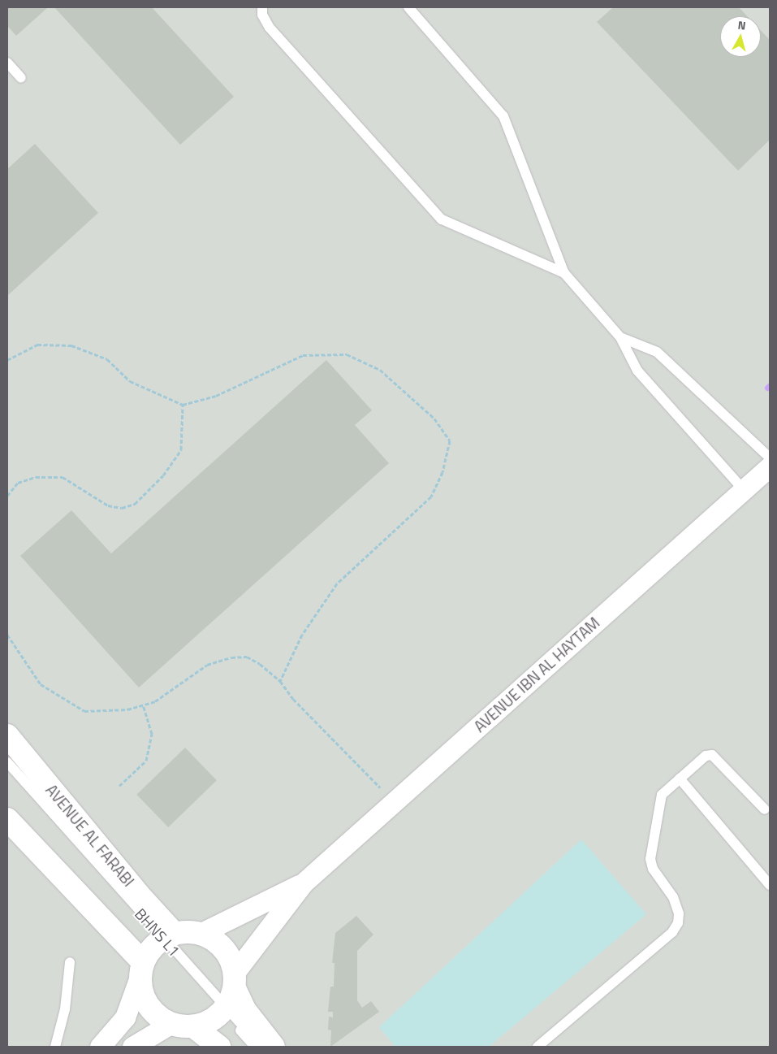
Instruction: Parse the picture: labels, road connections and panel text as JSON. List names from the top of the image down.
{
  "streets": {
    "street": ["AVENUE IBN AL HAYTAM", "AVENUE AL FARABI"],
    "lane": ["BHNS L1"]
  },
  "crossings": [
    ["AVENUE IBN AL HAYTAM", "BHNS L1"],
    ["AVENUE AL FARABI", "BHNS L1"]
  ],
  "north": "top"
}
